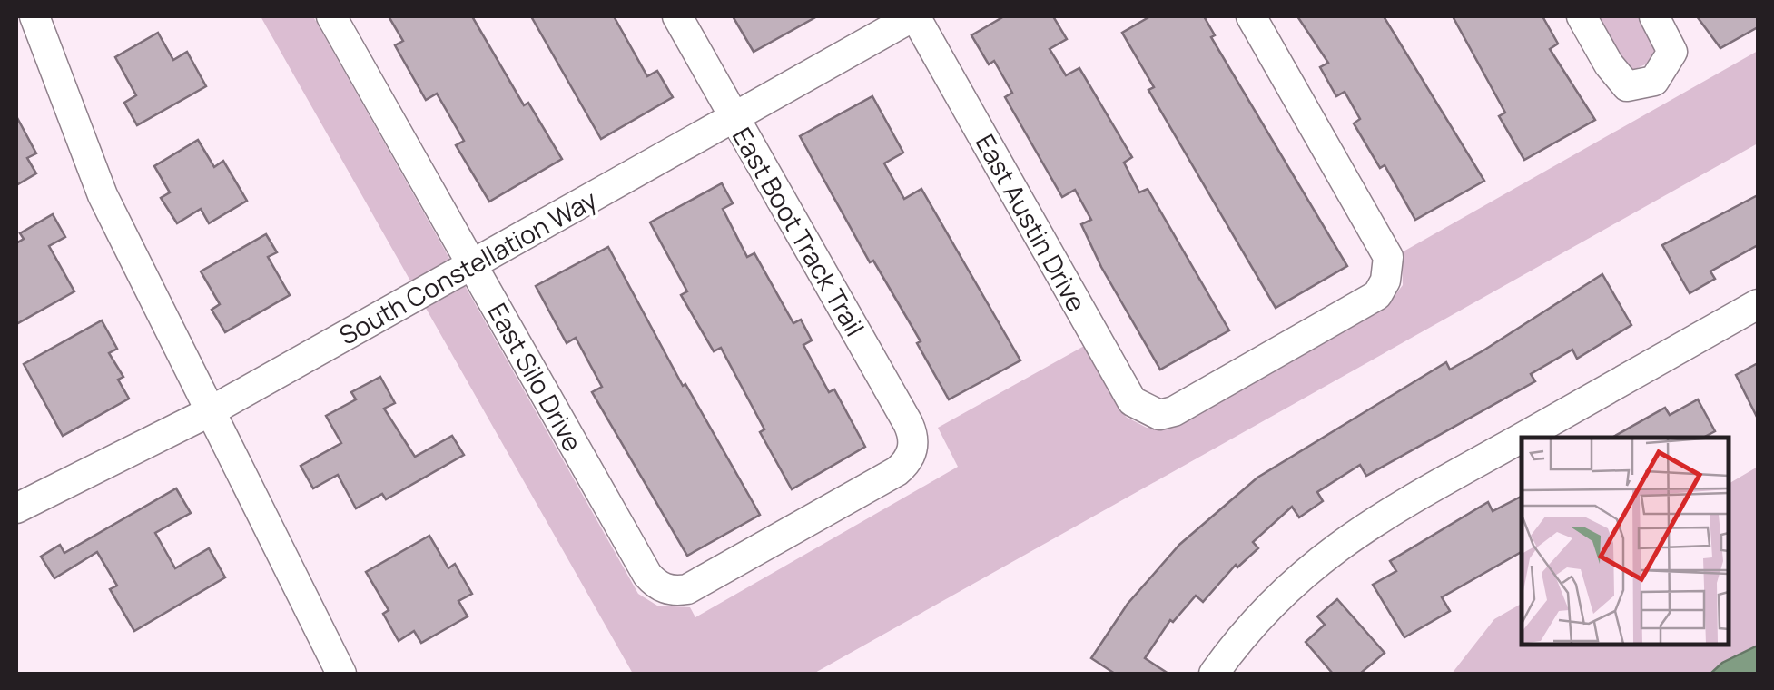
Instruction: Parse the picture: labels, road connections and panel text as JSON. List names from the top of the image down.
{
  "streets": {
    "street": [
      "East Austin Drive",
      "East Boot Track Trail",
      "South Constellation Way",
      "East Silo Drive"
    ]
  },
  "crossings": [
    ["East Austin Drive", "South Constellation Way"],
    ["East Boot Track Trail", "South Constellation Way"],
    ["East Boot Track Trail", "East Silo Drive"],
    ["South Constellation Way", "East Silo Drive"]
  ]
}
